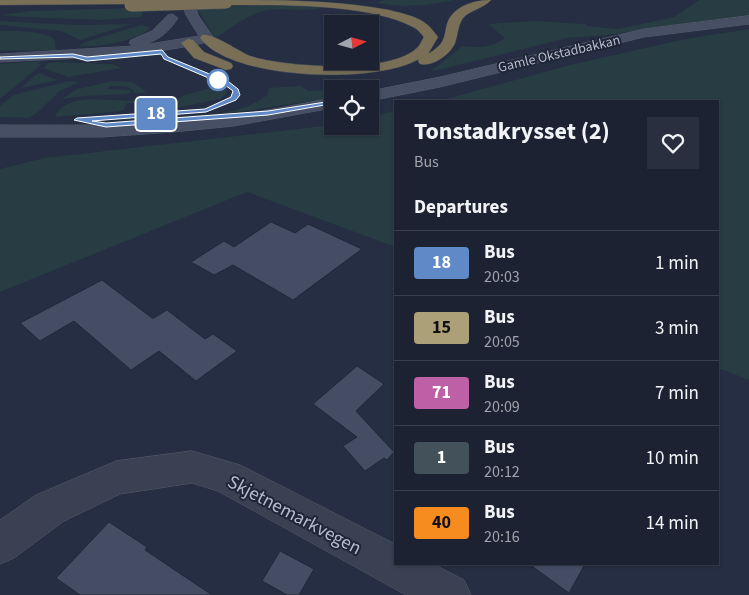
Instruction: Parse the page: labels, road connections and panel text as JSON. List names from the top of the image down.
{
  "streets": {
    "main road": ["Gamle Okstadbakkan"],
    "street": ["Skjetnemarkvegen"]
  },
  "lines": ["bus line 18"],
  "north": "right",
  "page": {
    "on_map": "18",
    "heading": [
      ["Tonstadkrysset (2)", "Bus"],
      "Departures"
    ],
    "list": [
      {
        "mark": "18",
        "name": "Bus",
        "note": "20:03",
        "value": "1 min"
      },
      {
        "mark": "15",
        "name": "Bus",
        "note": "20:05",
        "value": "3 min"
      },
      {
        "mark": "71",
        "name": "Bus",
        "note": "20:09",
        "value": "7 min"
      },
      {
        "mark": "1",
        "name": "Bus",
        "note": "20:12",
        "value": "10 min"
      },
      {
        "mark": "40",
        "name": "Bus",
        "note": "20:16",
        "value": "14 min"
      }
    ]
  }
}
